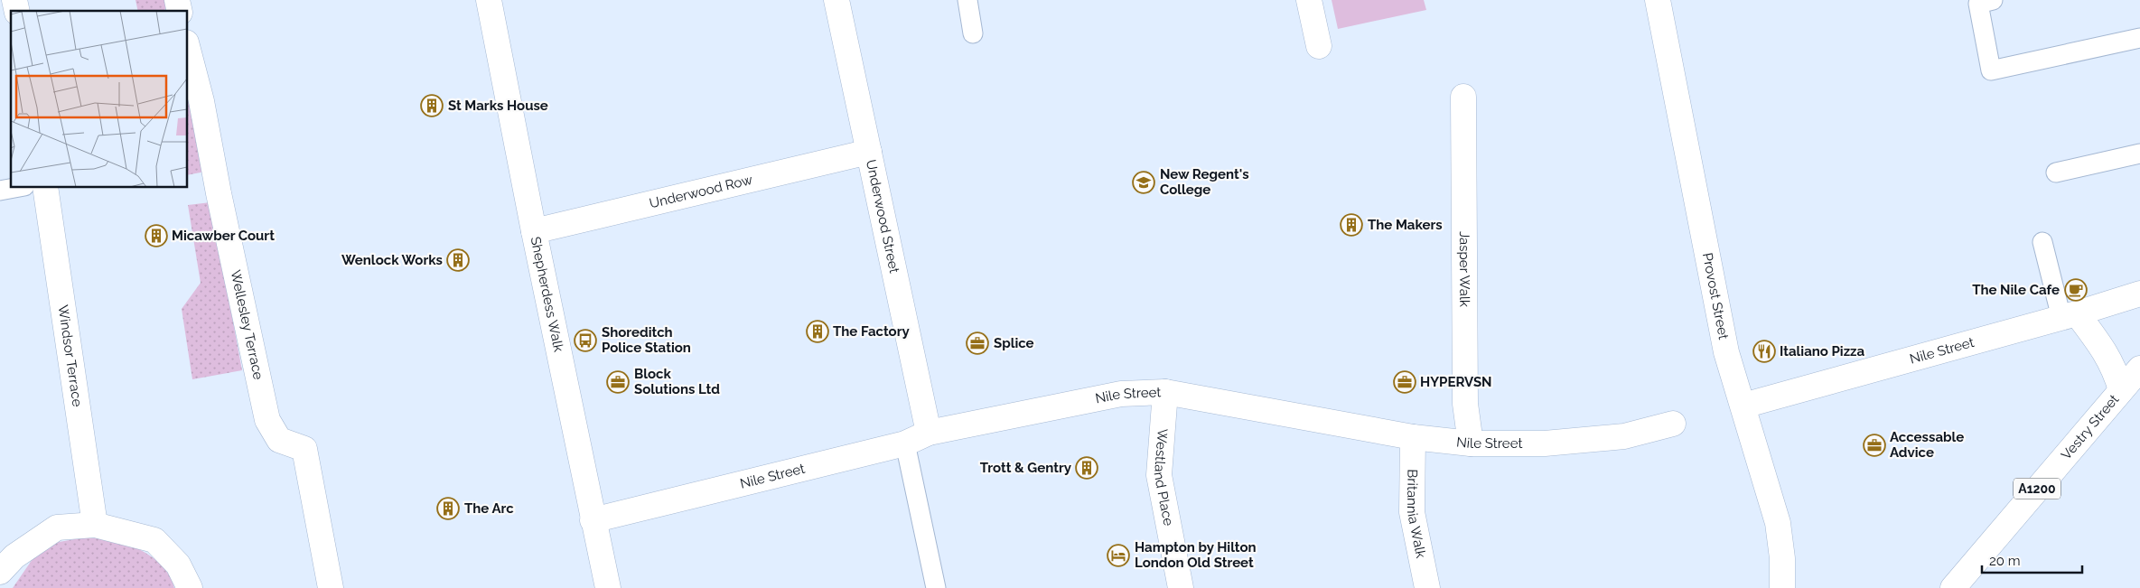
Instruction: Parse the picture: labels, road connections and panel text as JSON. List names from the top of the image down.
{
  "streets": {
    "street": [
      "Underwood Row",
      "Underwood Street",
      "Jasper Walk",
      "Shepherdess Walk",
      "Provost Street",
      "Wellesley Terrace",
      "Nile Street",
      "Windsor Terrace",
      "Vestry Street",
      "Westland Place",
      "A1200",
      "Britannia Walk"
    ]
  },
  "crossings": [
    ["Underwood Row", "Underwood Street"],
    ["Underwood Row", "Shepherdess Walk"],
    ["Underwood Street", "Nile Street"],
    ["Jasper Walk", "Nile Street"],
    ["Shepherdess Walk", "Nile Street"],
    ["Provost Street", "Nile Street"],
    ["Nile Street", "Vestry Street"],
    ["Nile Street", "Westland Place"],
    ["Nile Street", "Britannia Walk"]
  ],
  "places": {
    "building": [
      "St Marks House",
      "The Makers",
      "Micawber Court",
      "Wenlock Works",
      "The Factory",
      "Trott & Gentry",
      "The Arc"
    ],
    "school or university": ["New Regent's College"],
    "cafe": ["The Nile Cafe"],
    "bus stop": ["Shoreditch Police Station"],
    "office": [
      "Splice",
      "Block Solutions Ltd",
      "HYPERVSN",
      "Accessable Advice"
    ],
    "restaurant": ["Italiano Pizza"],
    "hotel": ["Hampton by Hilton London Old Street"]
  },
  "scale_bar": "20 m"
}
